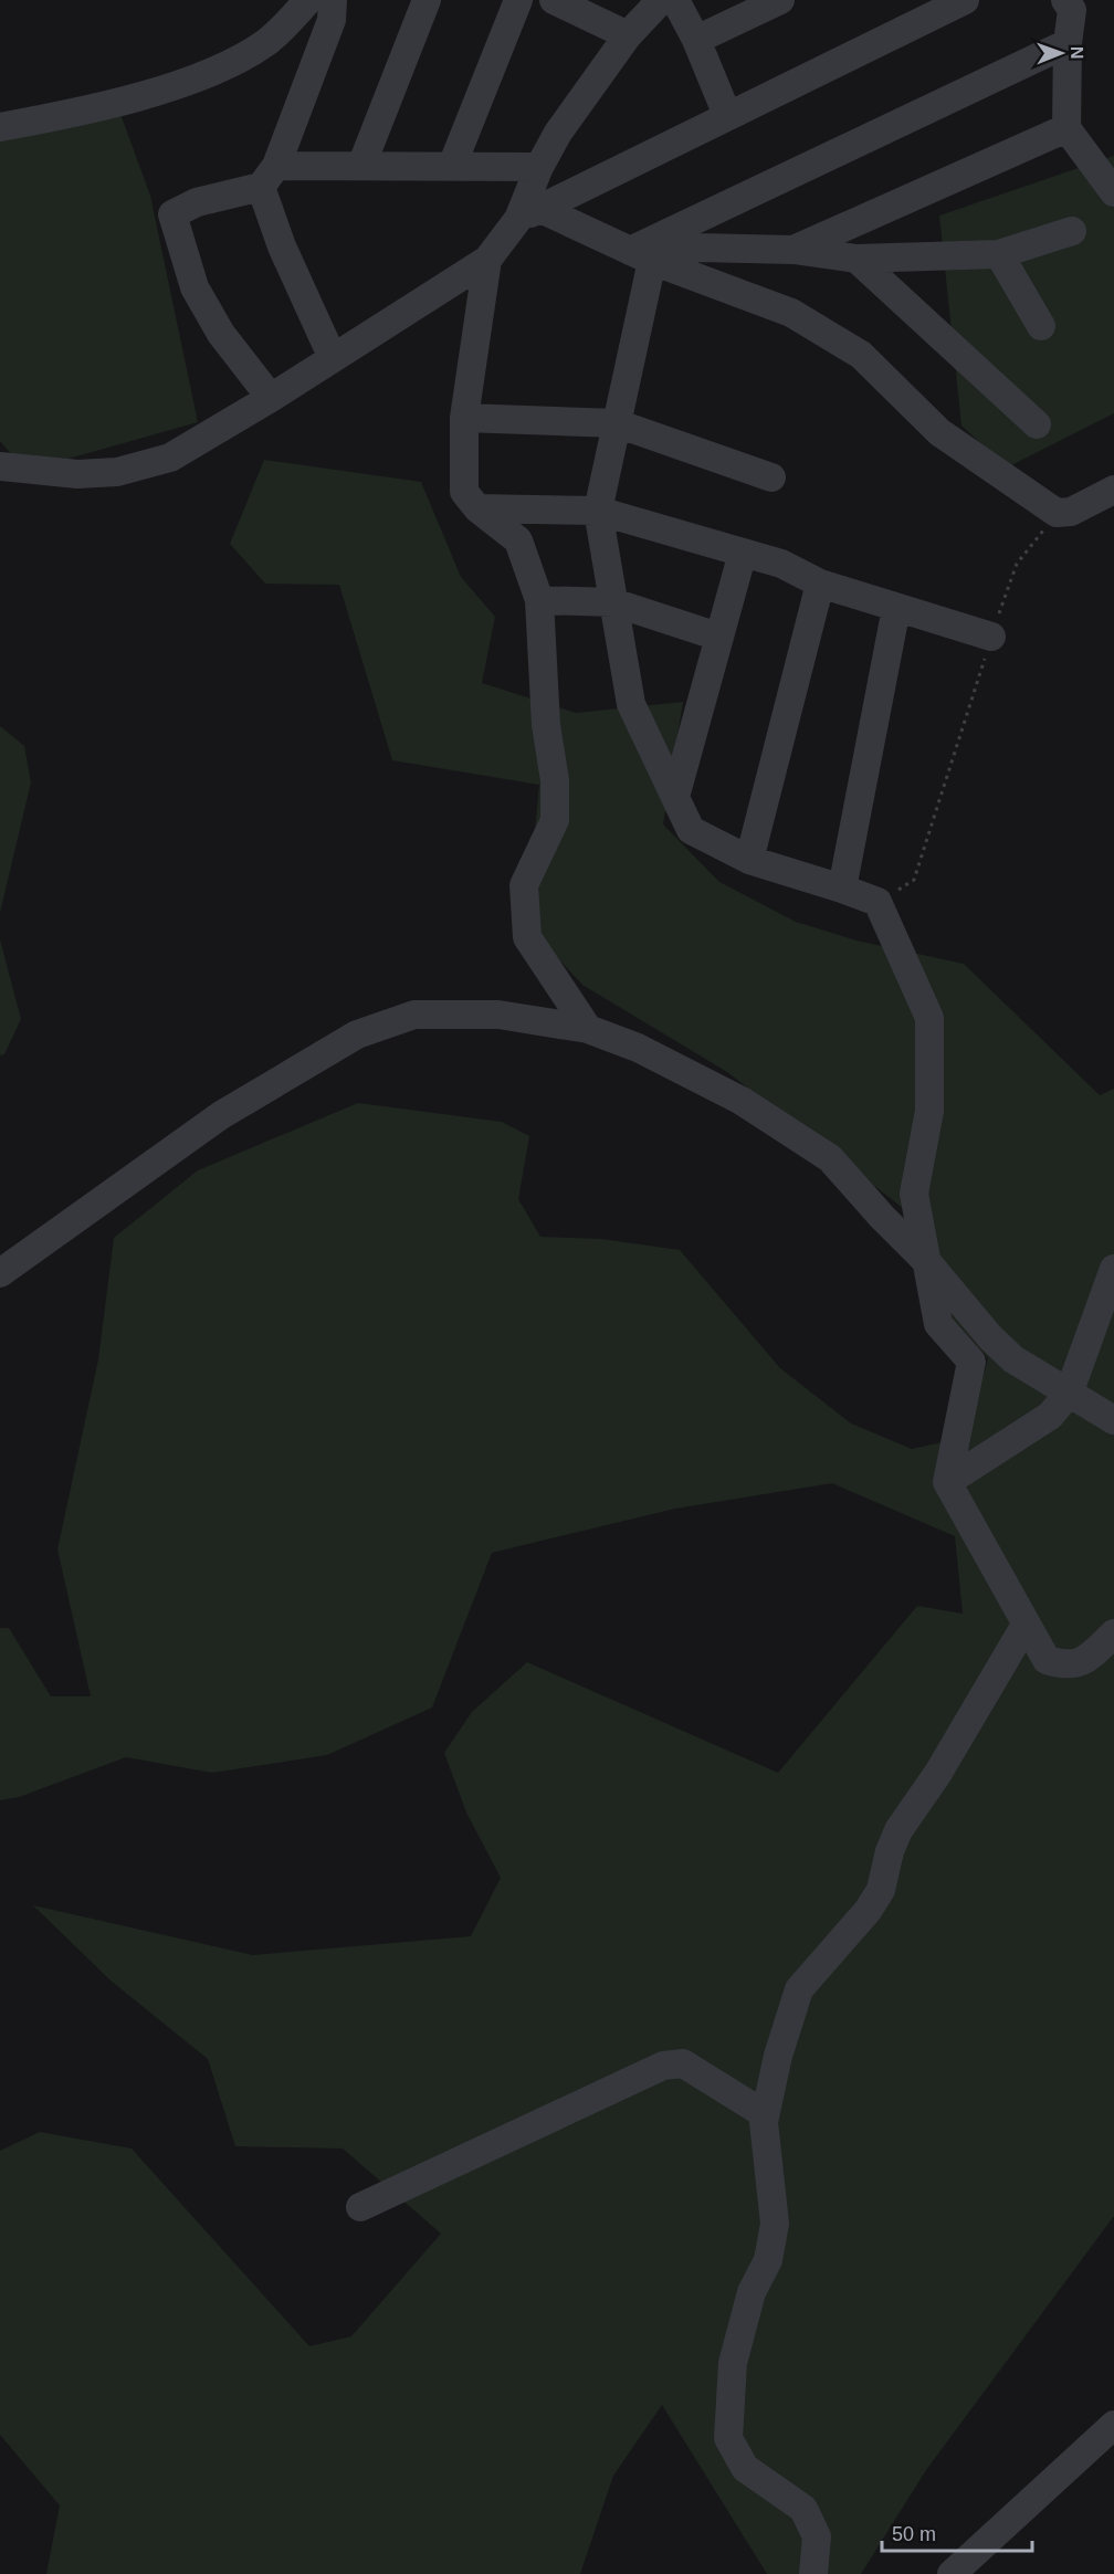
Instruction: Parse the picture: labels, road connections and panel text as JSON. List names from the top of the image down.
{
  "scale_bar": "50 m",
  "north": "right"
}
